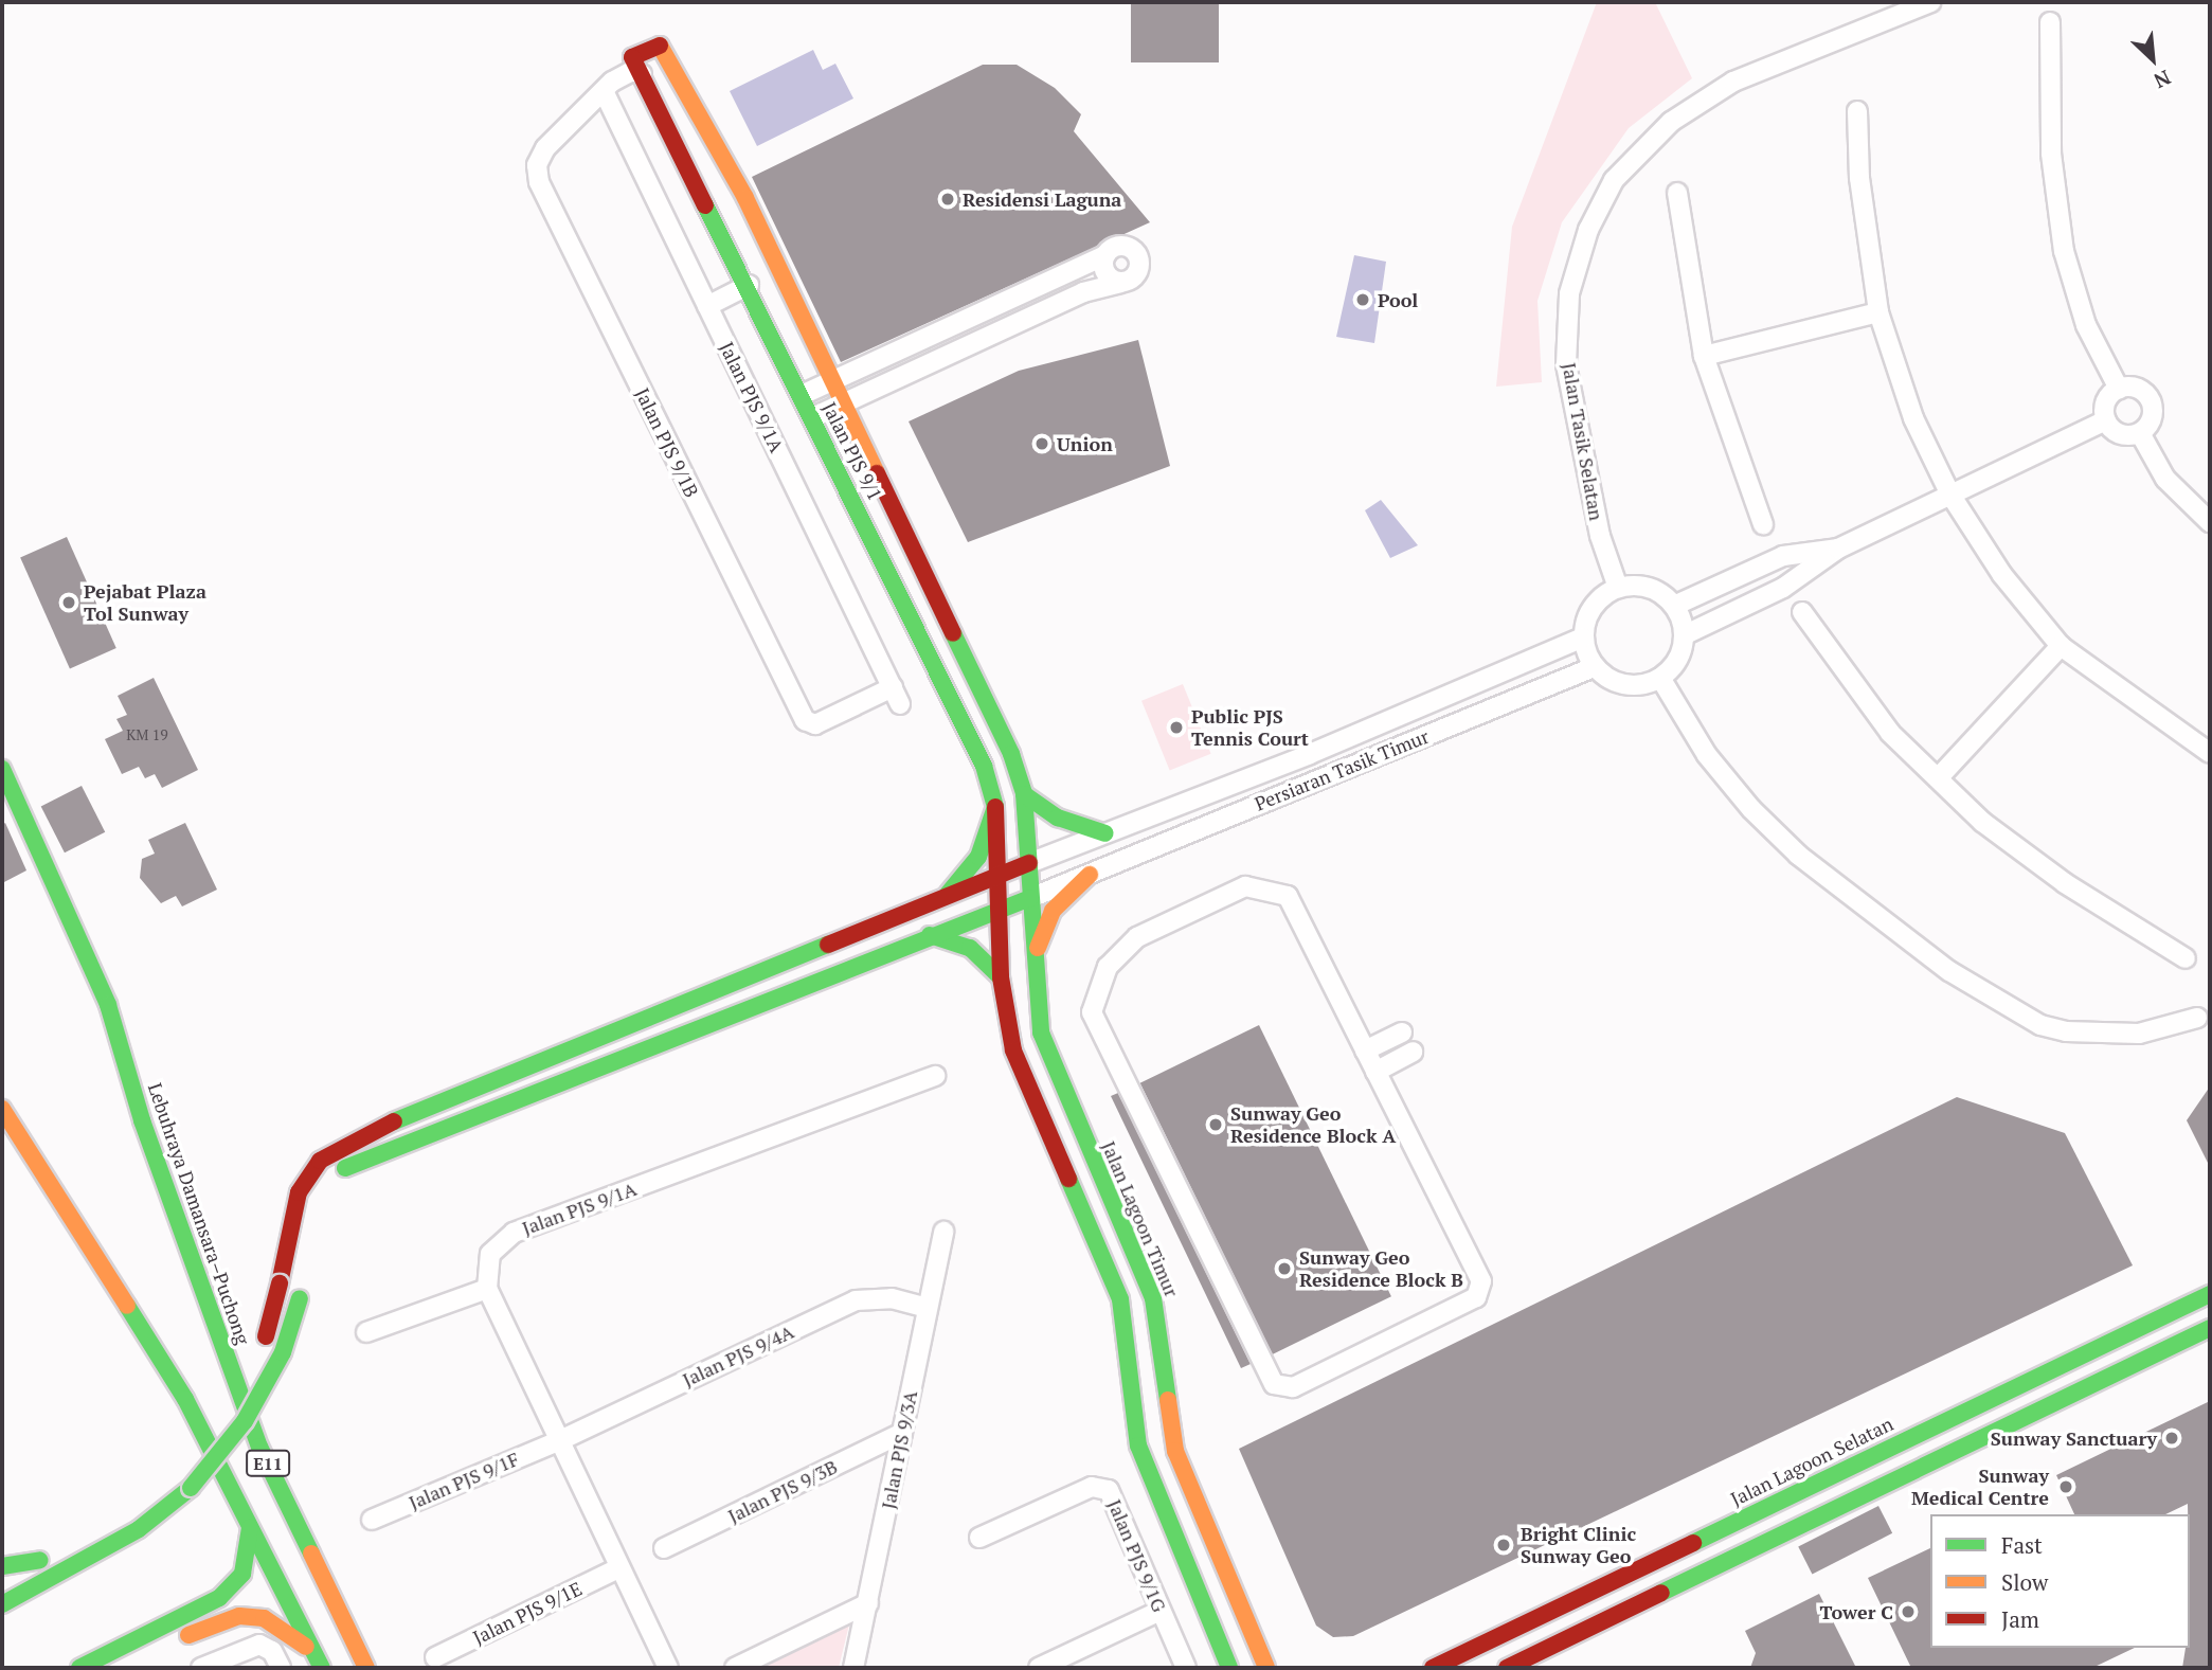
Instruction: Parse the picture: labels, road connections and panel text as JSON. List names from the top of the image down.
{
  "streets": {
    "main road": [
      "Jalan PJS 9/1",
      "Lebuhraya Damansara–Puchong",
      "Jalan Lagoon Timur",
      "Jalan Lagoon Selatan",
      "E11"
    ],
    "street": [
      "Jalan PJS 9/1A",
      "Jalan Tasik Selatan",
      "Jalan PJS 9/1B",
      "Persiaran Tasik Timur",
      "Jalan PJS 9/4A",
      "Jalan PJS 9/3A",
      "Jalan PJS 9/1F",
      "Jalan PJS 9/3B",
      "Jalan PJS 9/1G",
      "Jalan PJS 9/1E"
    ]
  },
  "crossings": [
    ["Jalan PJS 9/1A", "Jalan PJS 9/1B"],
    ["Jalan Tasik Selatan", "Persiaran Tasik Timur"],
    ["Jalan PJS 9/1B", "Jalan PJS 9/1"],
    ["Jalan PJS 9/1", "Persiaran Tasik Timur"],
    ["Jalan PJS 9/1", "Jalan Lagoon Timur"],
    ["Persiaran Tasik Timur", "Jalan Lagoon Timur"],
    ["Jalan PJS 9/4A", "Jalan PJS 9/3A"],
    ["Jalan PJS 9/4A", "Jalan PJS 9/1F"],
    ["Jalan PJS 9/3A", "Jalan PJS 9/3B"]
  ],
  "places": [
    "Residensi Laguna",
    "Pool",
    "Union",
    "Pejabat Plaza Tol Sunway",
    "Public PJS Tennis Court",
    "Sunway Geo Residence Block A",
    "Sunway Geo Residence Block B",
    "Sunway Sanctuary",
    "Sunway Medical Centre",
    "Bright Clinic Sunway Geo",
    "Tower C"
  ],
  "house_numbers": ["KM 19"],
  "legend": ["Fast", "Slow", "Jam"],
  "north": "bottom right"
}
